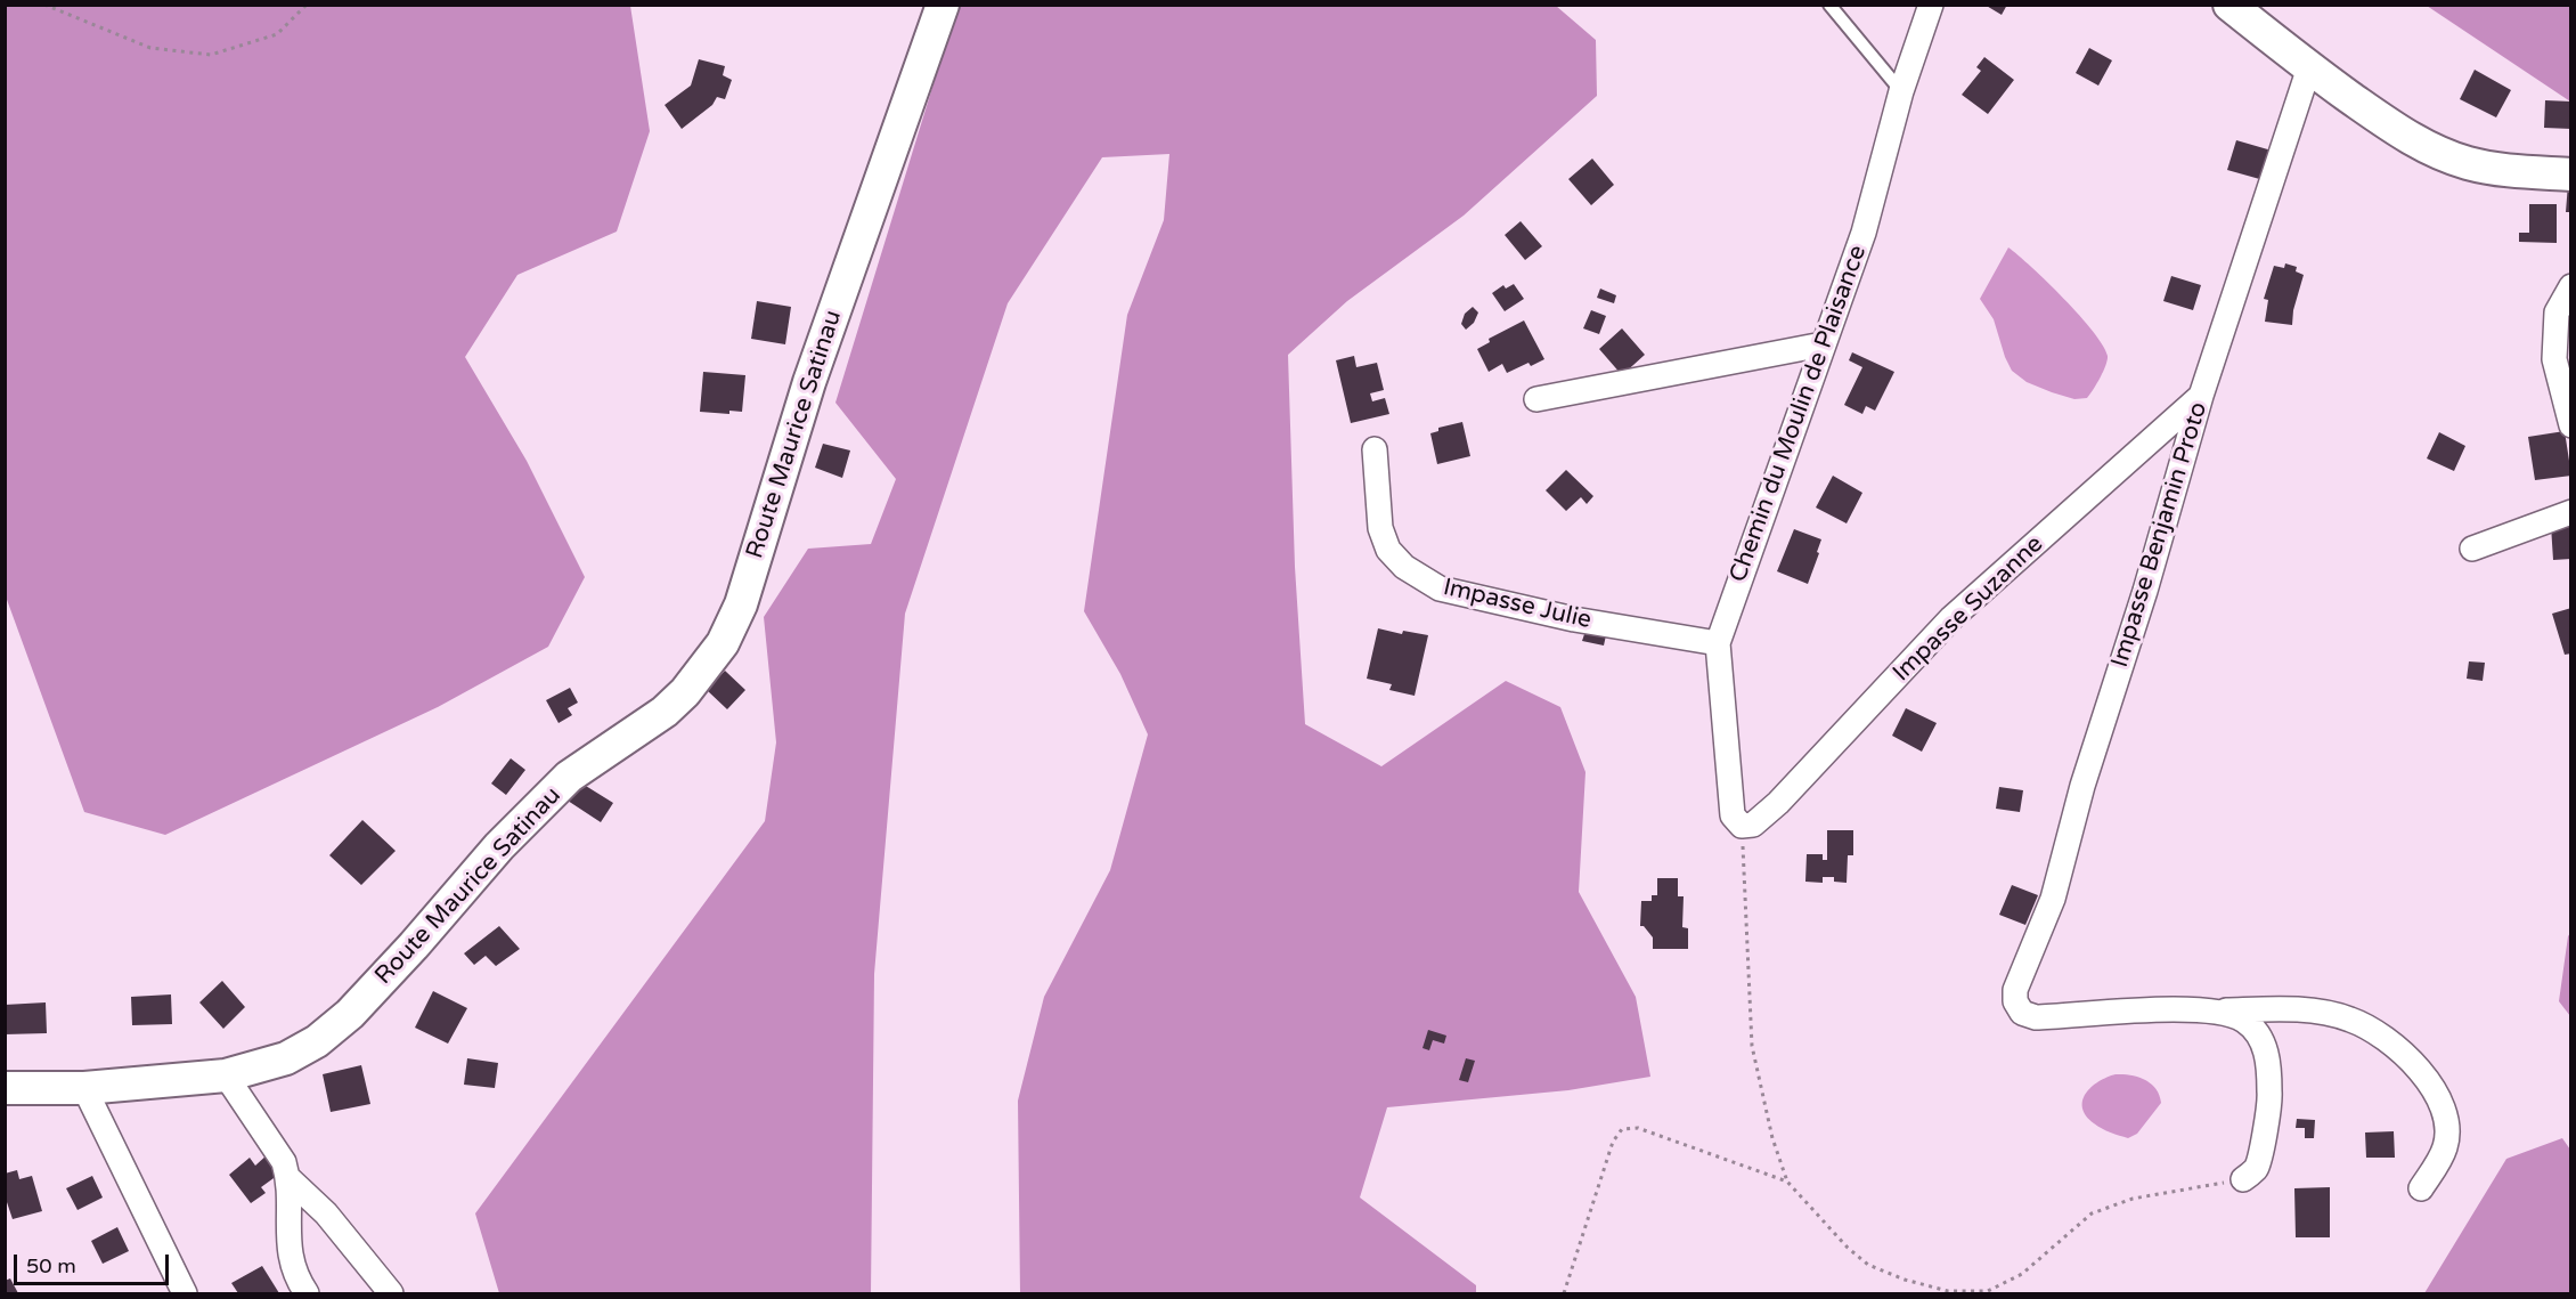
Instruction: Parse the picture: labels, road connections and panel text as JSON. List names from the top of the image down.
{
  "streets": {
    "main road": ["Route Maurice Satinau"],
    "street": [
      "Chemin du Moulin de Plaisance",
      "Impasse Benjamin Proto",
      "Impasse Julie",
      "Impasse Suzanne"
    ]
  },
  "crossings": [
    ["Chemin du Moulin de Plaisance", "Impasse Julie"],
    ["Chemin du Moulin de Plaisance", "Impasse Suzanne"],
    ["Impasse Benjamin Proto", "Impasse Suzanne"]
  ],
  "scale_bar": "50 m"
}
